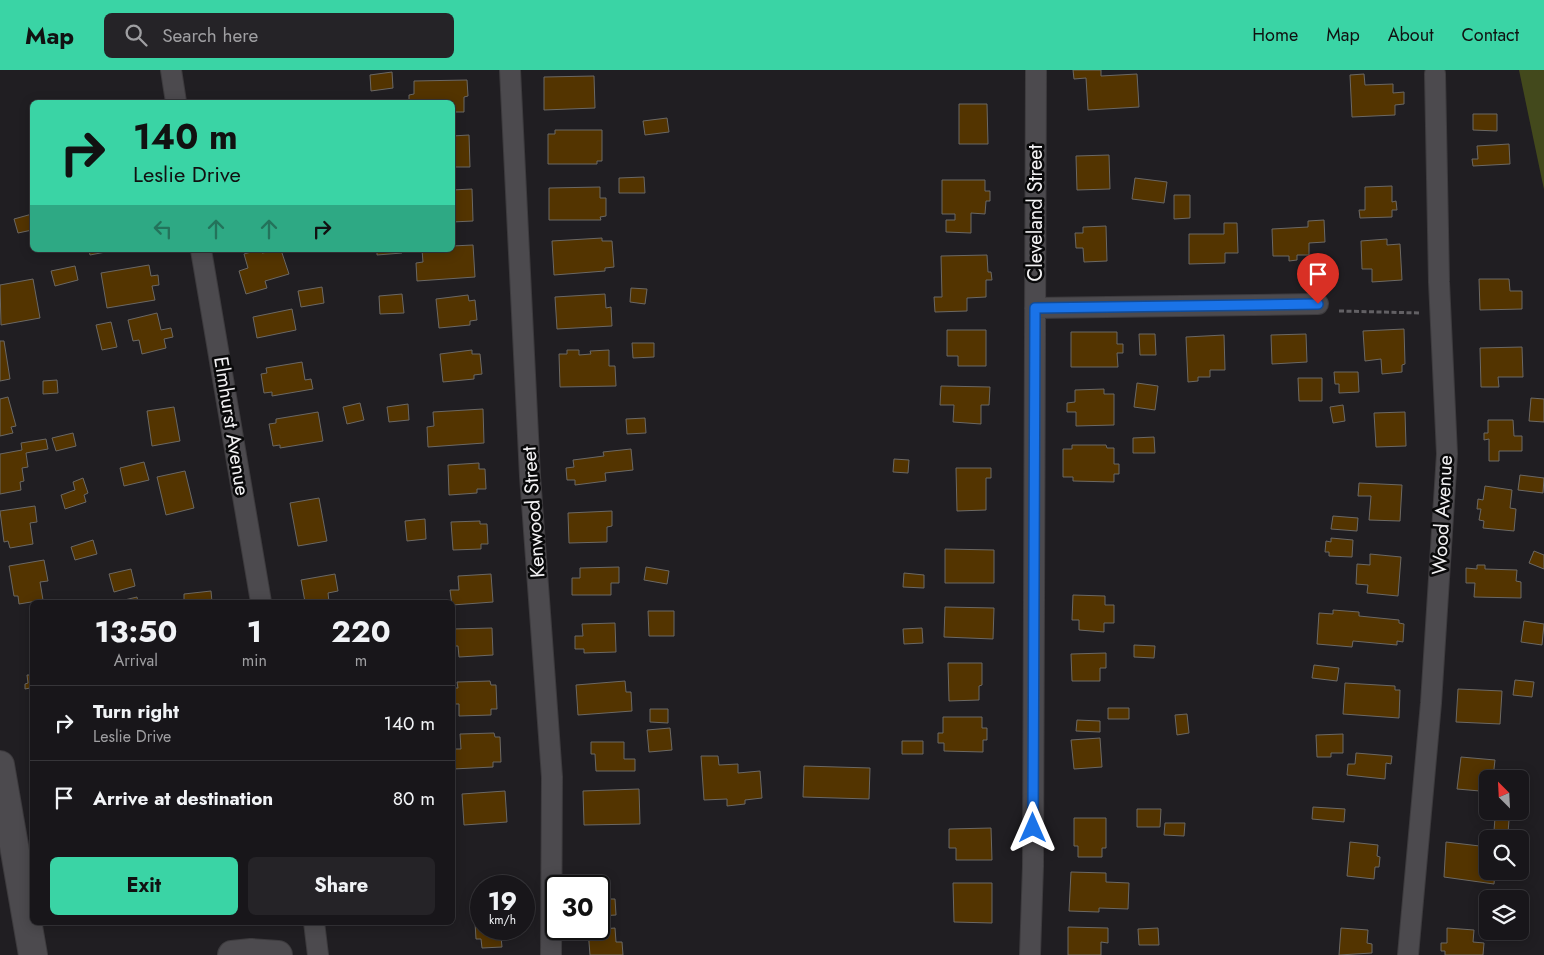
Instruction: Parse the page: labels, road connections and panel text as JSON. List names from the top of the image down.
{
  "streets": {
    "street": [
      "Cleveland Street",
      "Elmhurst Avenue",
      "Kenwood Street",
      "Wood Avenue"
    ]
  },
  "north": "top left",
  "page": {
    "header": "Map",
    "search": "Search here",
    "nav": [
      "Home",
      "Map",
      "About",
      "Contact"
    ],
    "turn": ["140 m", "Leslie Drive"],
    "eta": [
      "13:50",
      "Arrival",
      "1",
      "min",
      "220",
      "m"
    ],
    "list": [
      {
        "name": "Turn right",
        "note": "Leslie Drive",
        "value": "140 m"
      },
      {
        "name": "Arrive at destination",
        "value": "80 m"
      }
    ],
    "buttons": ["Exit", "Share"],
    "speed": "19 km/h",
    "limit": "30"
  }
}
